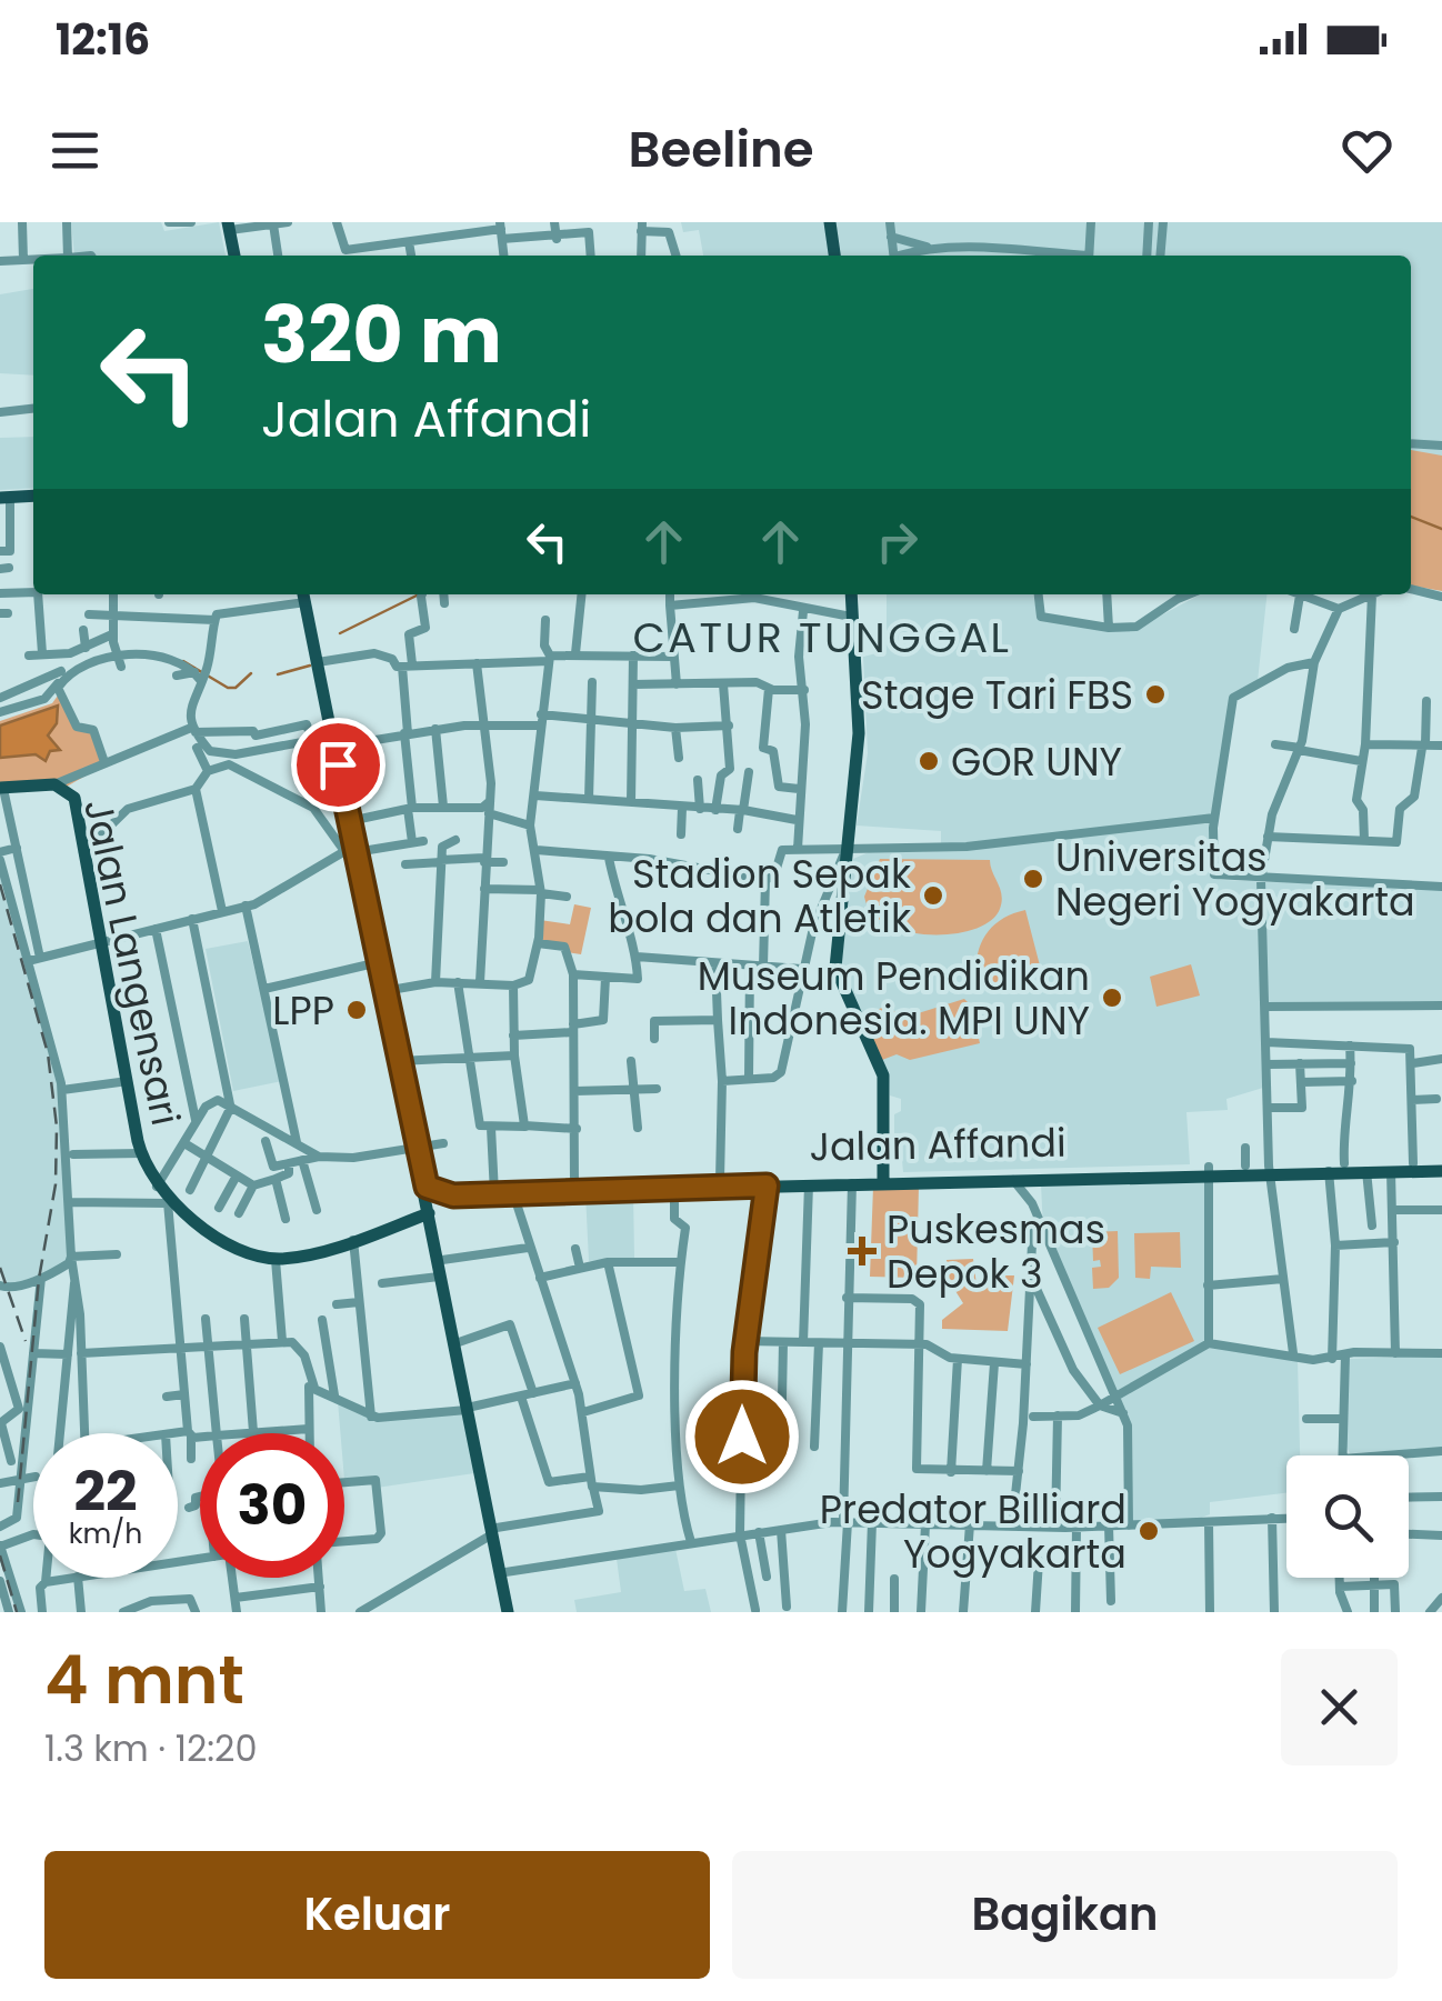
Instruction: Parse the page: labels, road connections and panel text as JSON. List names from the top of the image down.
{
  "streets": {
    "main road": ["Jalan Langensari", "Jalan Affandi"]
  },
  "crossings": [
    ["Jalan Langensari", "Jalan Affandi"]
  ],
  "districts": ["CATUR TUNGGAL"],
  "places": {
    "other": [
      "Stage Tari FBS",
      "GOR UNY",
      "Universitas Negeri Yogyakarta",
      "Stadion Sepak bola dan Atletik",
      "Museum Pendidikan Indonesia. MPI UNY",
      "LPP",
      "Predator Billiard Yogyakarta"
    ],
    "health": ["Puskesmas Depok 3"]
  },
  "page": {
    "status": "12:16",
    "header": "Beeline",
    "turn": ["320 m", "Jalan Affandi"],
    "speed": "22 km/h",
    "limit": "30",
    "heading": ["4 mnt", "1.3 km · 12:20"],
    "buttons": ["Keluar", "Bagikan"]
  }
}
